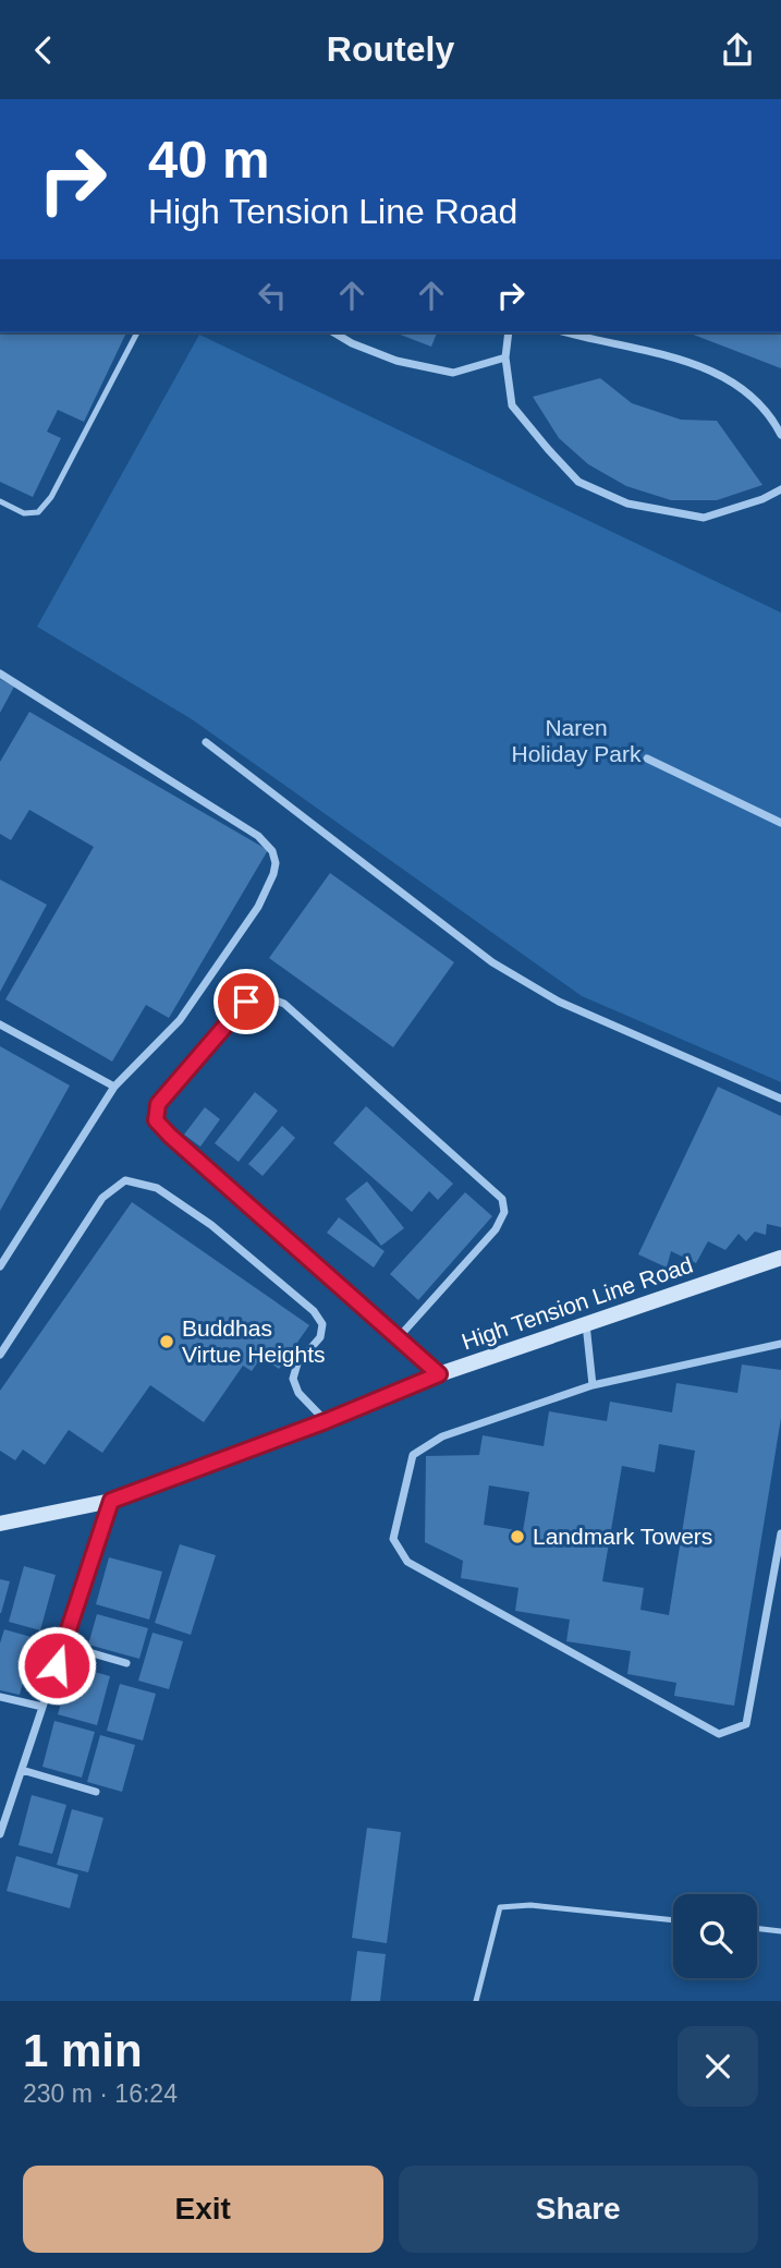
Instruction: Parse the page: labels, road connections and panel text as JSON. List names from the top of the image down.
{
  "streets": {
    "main road": ["High Tension Line Road"]
  },
  "parks": ["Naren Holiday Park"],
  "places": ["Buddhas Virtue Heights", "Landmark Towers"],
  "page": {
    "header": "Routely",
    "turn": ["40 m", "High Tension Line Road"],
    "heading": ["1 min", "230 m · 16:24"],
    "buttons": ["Exit", "Share"]
  }
}
